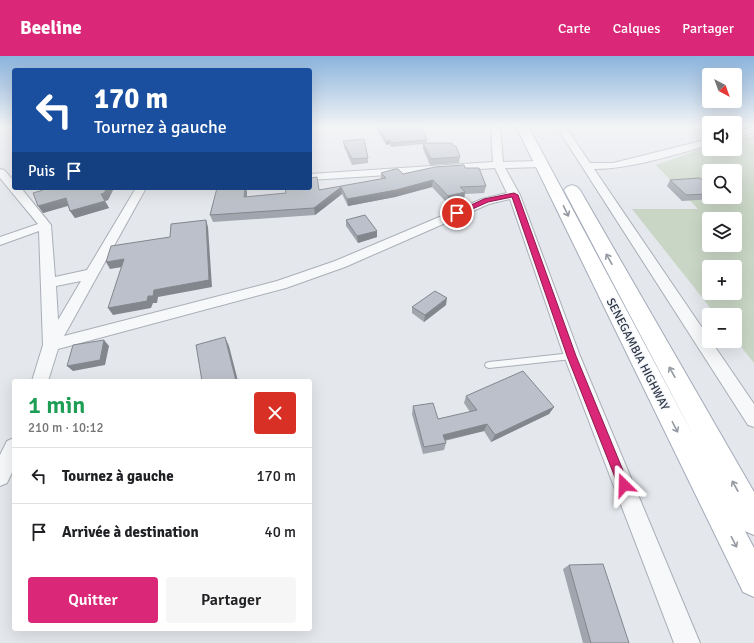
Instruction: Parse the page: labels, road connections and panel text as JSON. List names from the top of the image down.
{
  "streets": {
    "main road": ["SENEGAMBIA HIGHWAY"]
  },
  "north": "bottom right",
  "page": {
    "header": "Beeline",
    "nav": ["Carte", "Calques", "Partager"],
    "map_buttons": ["+", "−"],
    "turn": ["170 m", "Tournez à gauche"],
    "then": "Puis",
    "heading": ["1 min", "210 m · 10:12"],
    "list": [
      {
        "name": "Tournez à gauche",
        "value": "170 m"
      },
      {
        "name": "Arrivée à destination",
        "value": "40 m"
      }
    ],
    "buttons": ["Quitter", "Partager"]
  }
}
